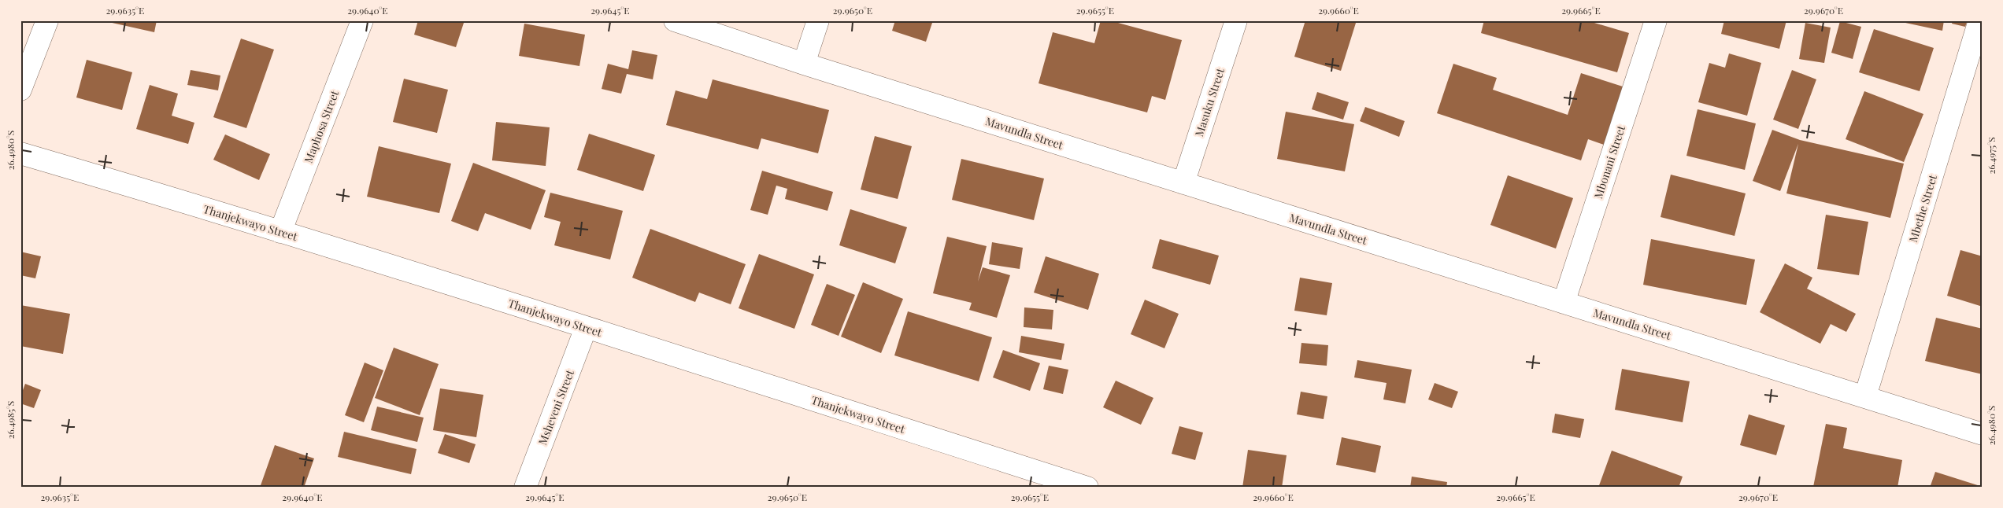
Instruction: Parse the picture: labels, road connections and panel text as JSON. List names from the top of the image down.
{
  "streets": {
    "street": [
      "Masuku Street",
      "Maphosa Street",
      "Mavundla Street",
      "Mbonani Street",
      "Mbethe Street",
      "Thanjekwayo Street",
      "Msheveni Street"
    ]
  },
  "crossings": [
    ["Masuku Street", "Mavundla Street"],
    ["Maphosa Street", "Thanjekwayo Street"],
    ["Mavundla Street", "Mbonani Street"],
    ["Mavundla Street", "Mbethe Street"],
    ["Thanjekwayo Street", "Msheveni Street"]
  ],
  "coordinates": [
    "29.9635°E",
    "29.9640°E",
    "29.9645°E",
    "29.9650°E",
    "29.9655°E",
    "29.9660°E",
    "29.9665°E",
    "29.9670°E",
    "26.4980°S",
    "26.4975°S",
    "26.4985°S"
  ]
}
